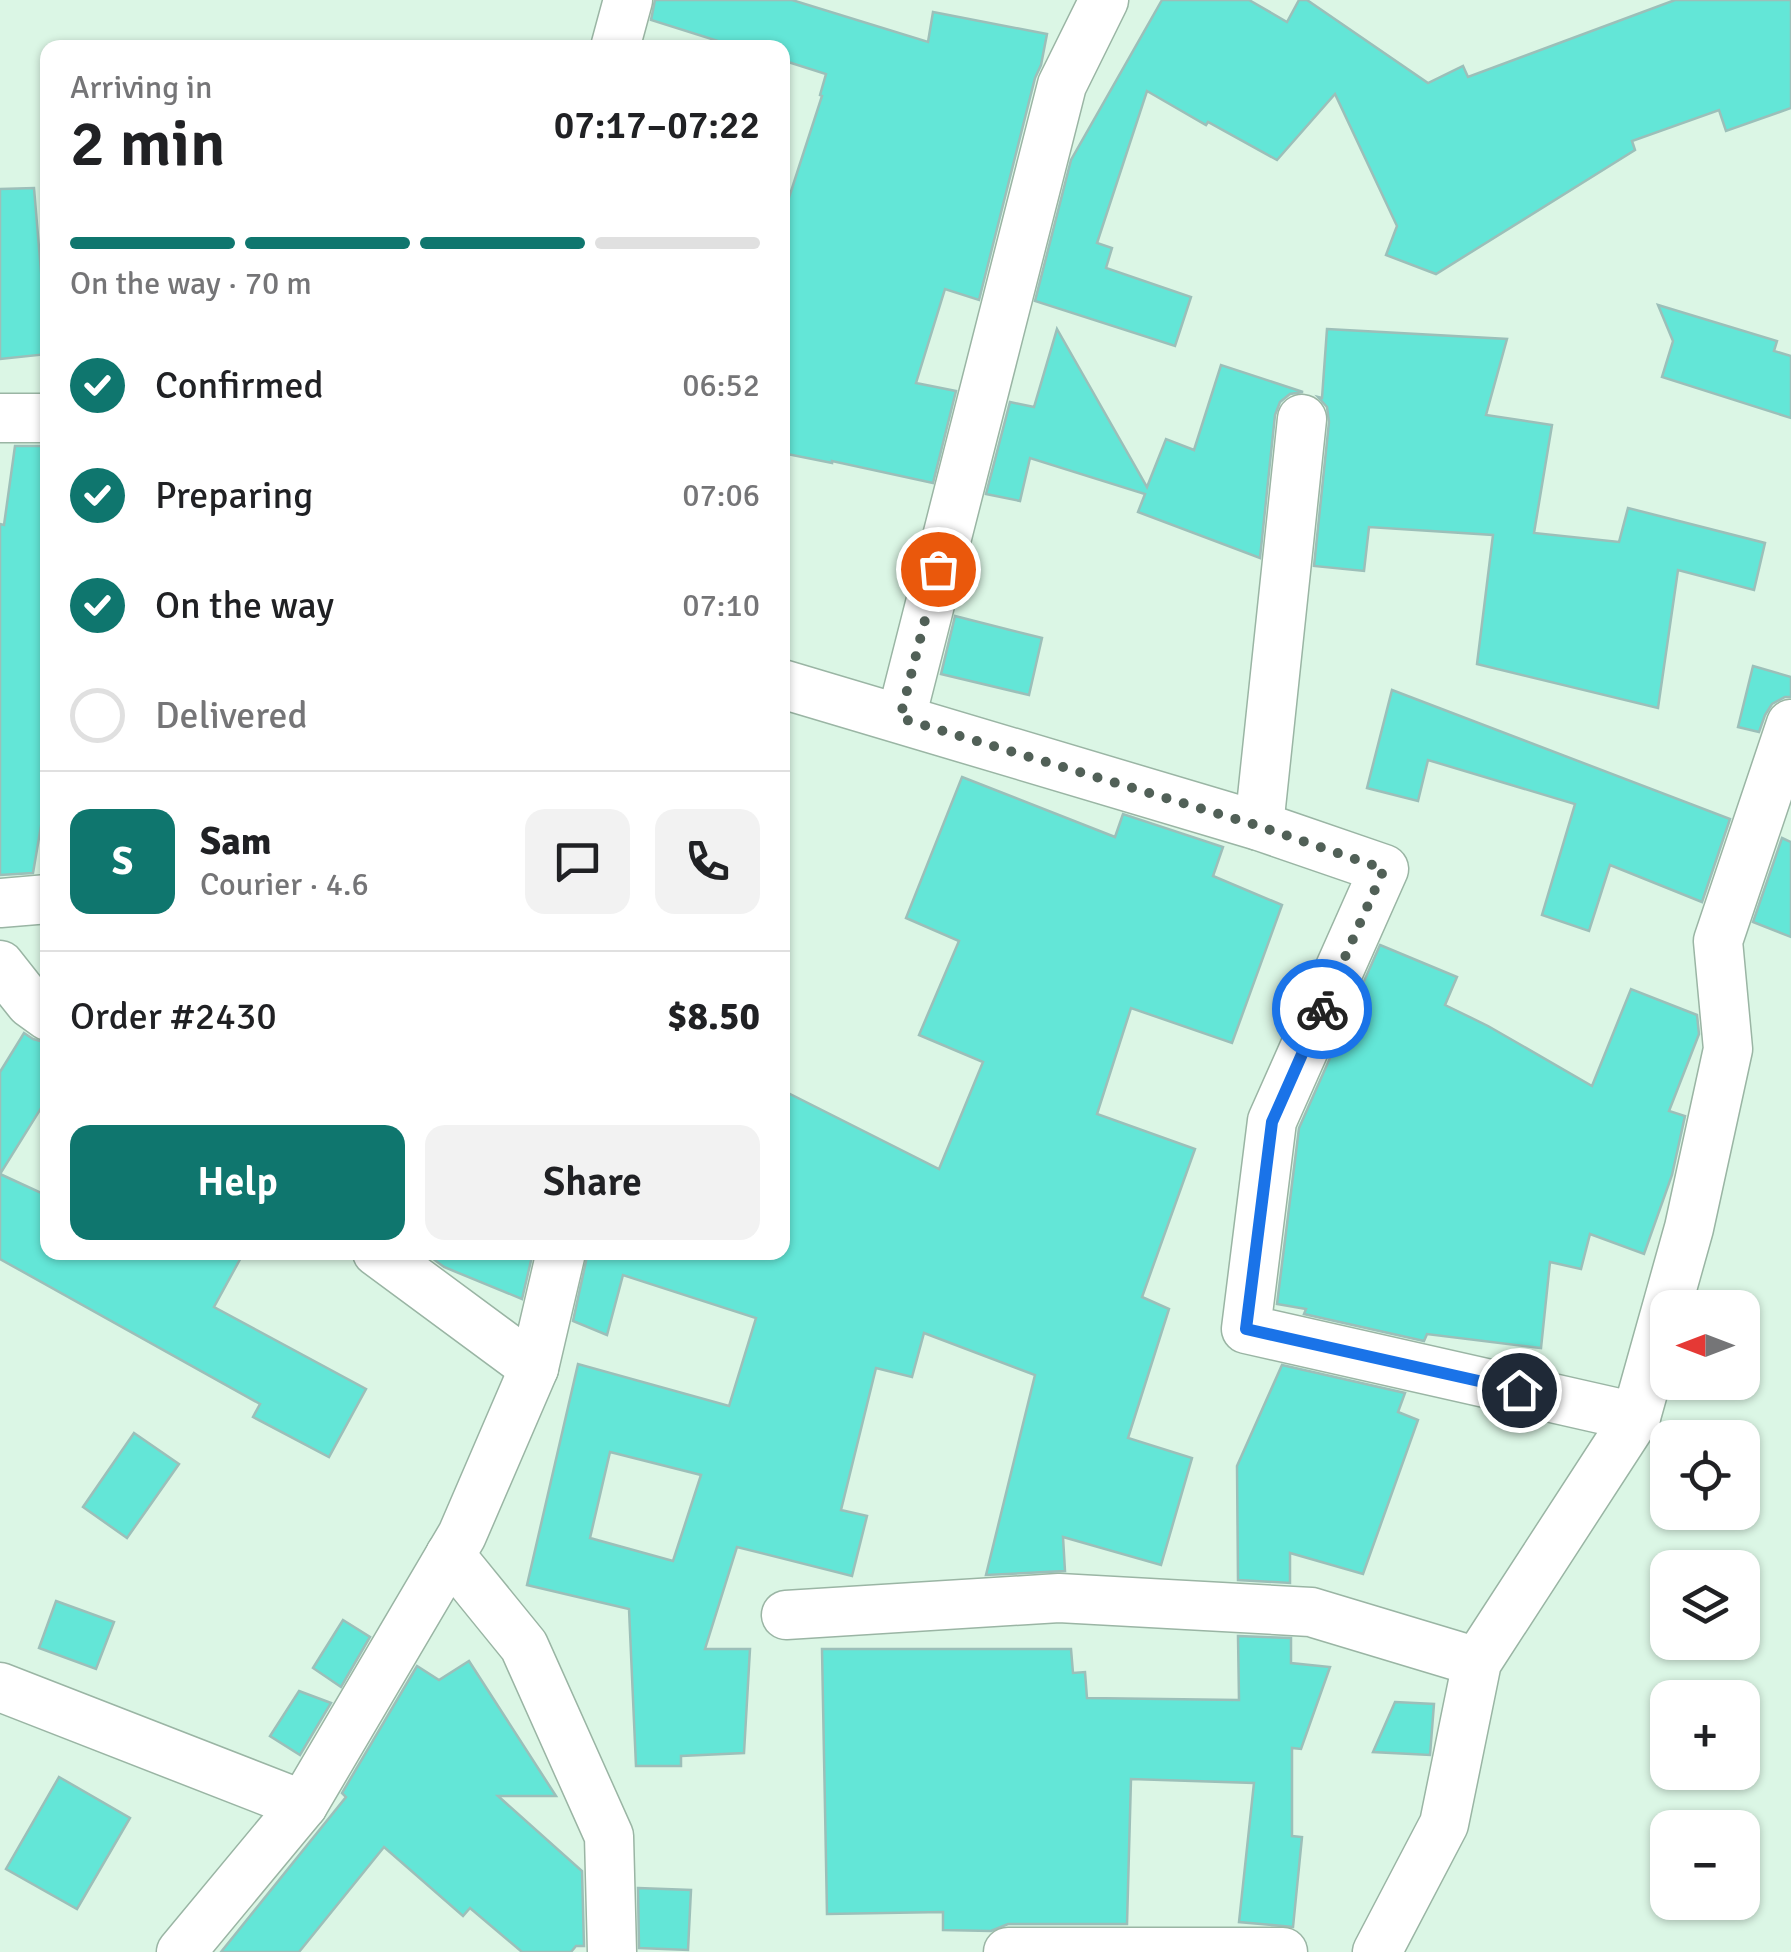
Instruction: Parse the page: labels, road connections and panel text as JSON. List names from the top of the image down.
{
  "north": "left",
  "page": {
    "heading": ["2 min", "Arriving in", "07:17–07:22"],
    "panel": [
      "Sam",
      "Courier · 4.6",
      "Order #2430",
      "$8.50"
    ],
    "bar": "On the way · 70 m",
    "list": [
      ["Confirmed", "06:52"],
      ["Preparing", "07:06"],
      ["On the way", "07:10"],
      "Delivered"
    ],
    "round": "S",
    "buttons": ["Help", "Share"],
    "map_buttons": ["+", "−"]
  }
}
